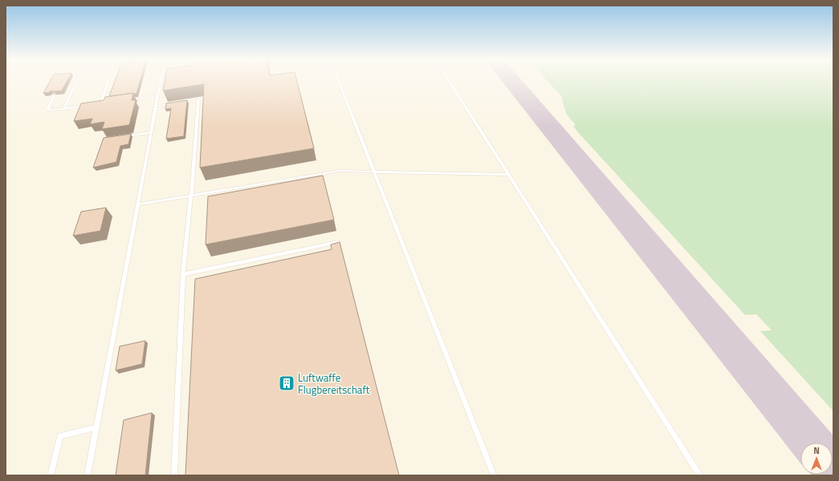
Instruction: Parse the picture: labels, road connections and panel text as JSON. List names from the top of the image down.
{
  "places": {
    "building": ["Luftwaffe Flugbereitschaft"]
  },
  "north": "top"
}
